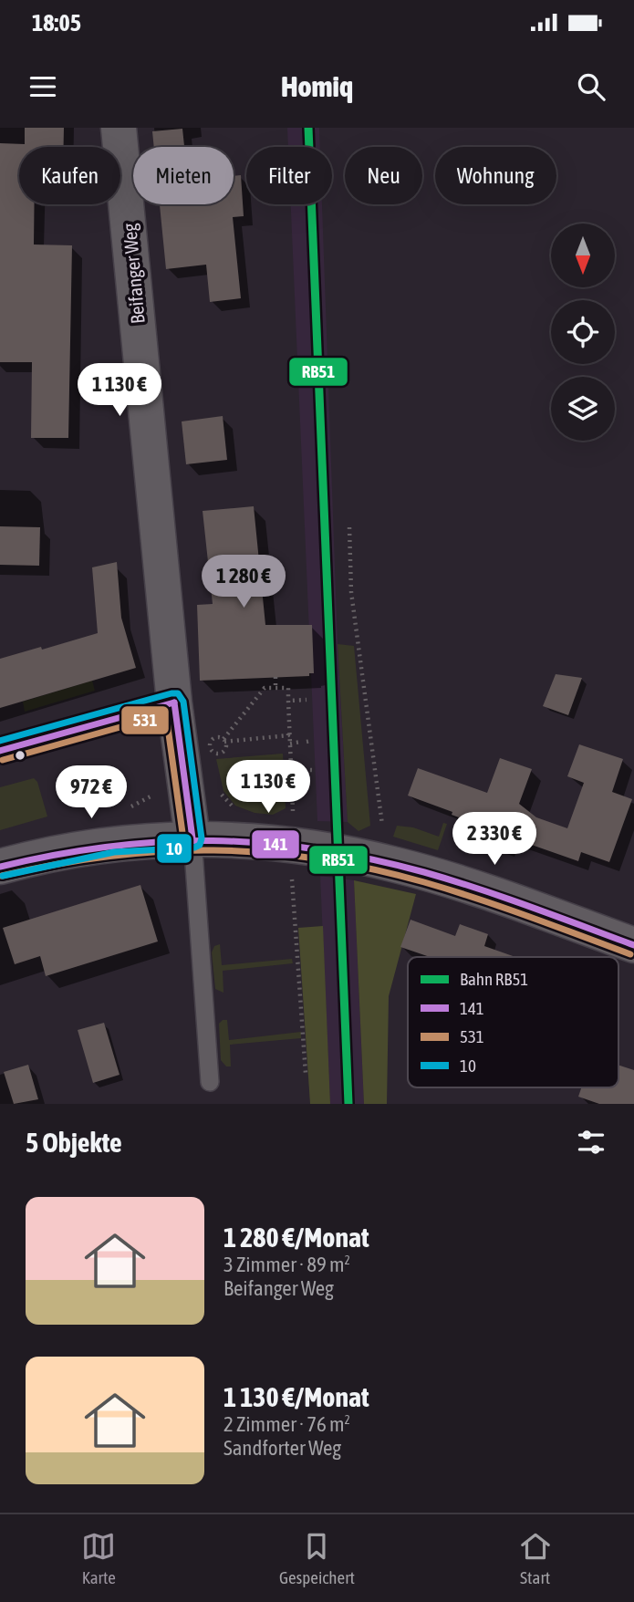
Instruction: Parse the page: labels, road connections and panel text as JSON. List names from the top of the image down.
{
  "streets": {
    "street": ["Beifanger Weg"]
  },
  "lines": [
    "rail line RB51",
    "transit line 10",
    "transit line 141",
    "transit line 531"
  ],
  "legend": [
    "Bahn RB51",
    "141",
    "531",
    "10"
  ],
  "north": "bottom",
  "page": {
    "status": "18:05",
    "header": "Homiq",
    "chip": [
      "Kaufen",
      "Mieten",
      "Filter",
      "Neu",
      "Wohnung"
    ],
    "price": [
      "1 130 €",
      "1 280 €",
      "1 130 €",
      "972 €",
      "2 330 €"
    ],
    "heading": "5 Objekte",
    "list": [
      {
        "name": "1 280 €/Monat",
        "note": "3 Zimmer · 89 m² · Beifanger Weg"
      },
      {
        "name": "1 130 €/Monat",
        "note": "2 Zimmer · 76 m² · Sandforter Weg"
      }
    ],
    "tabs": ["Karte", "Gespeichert", "Start"]
  }
}
